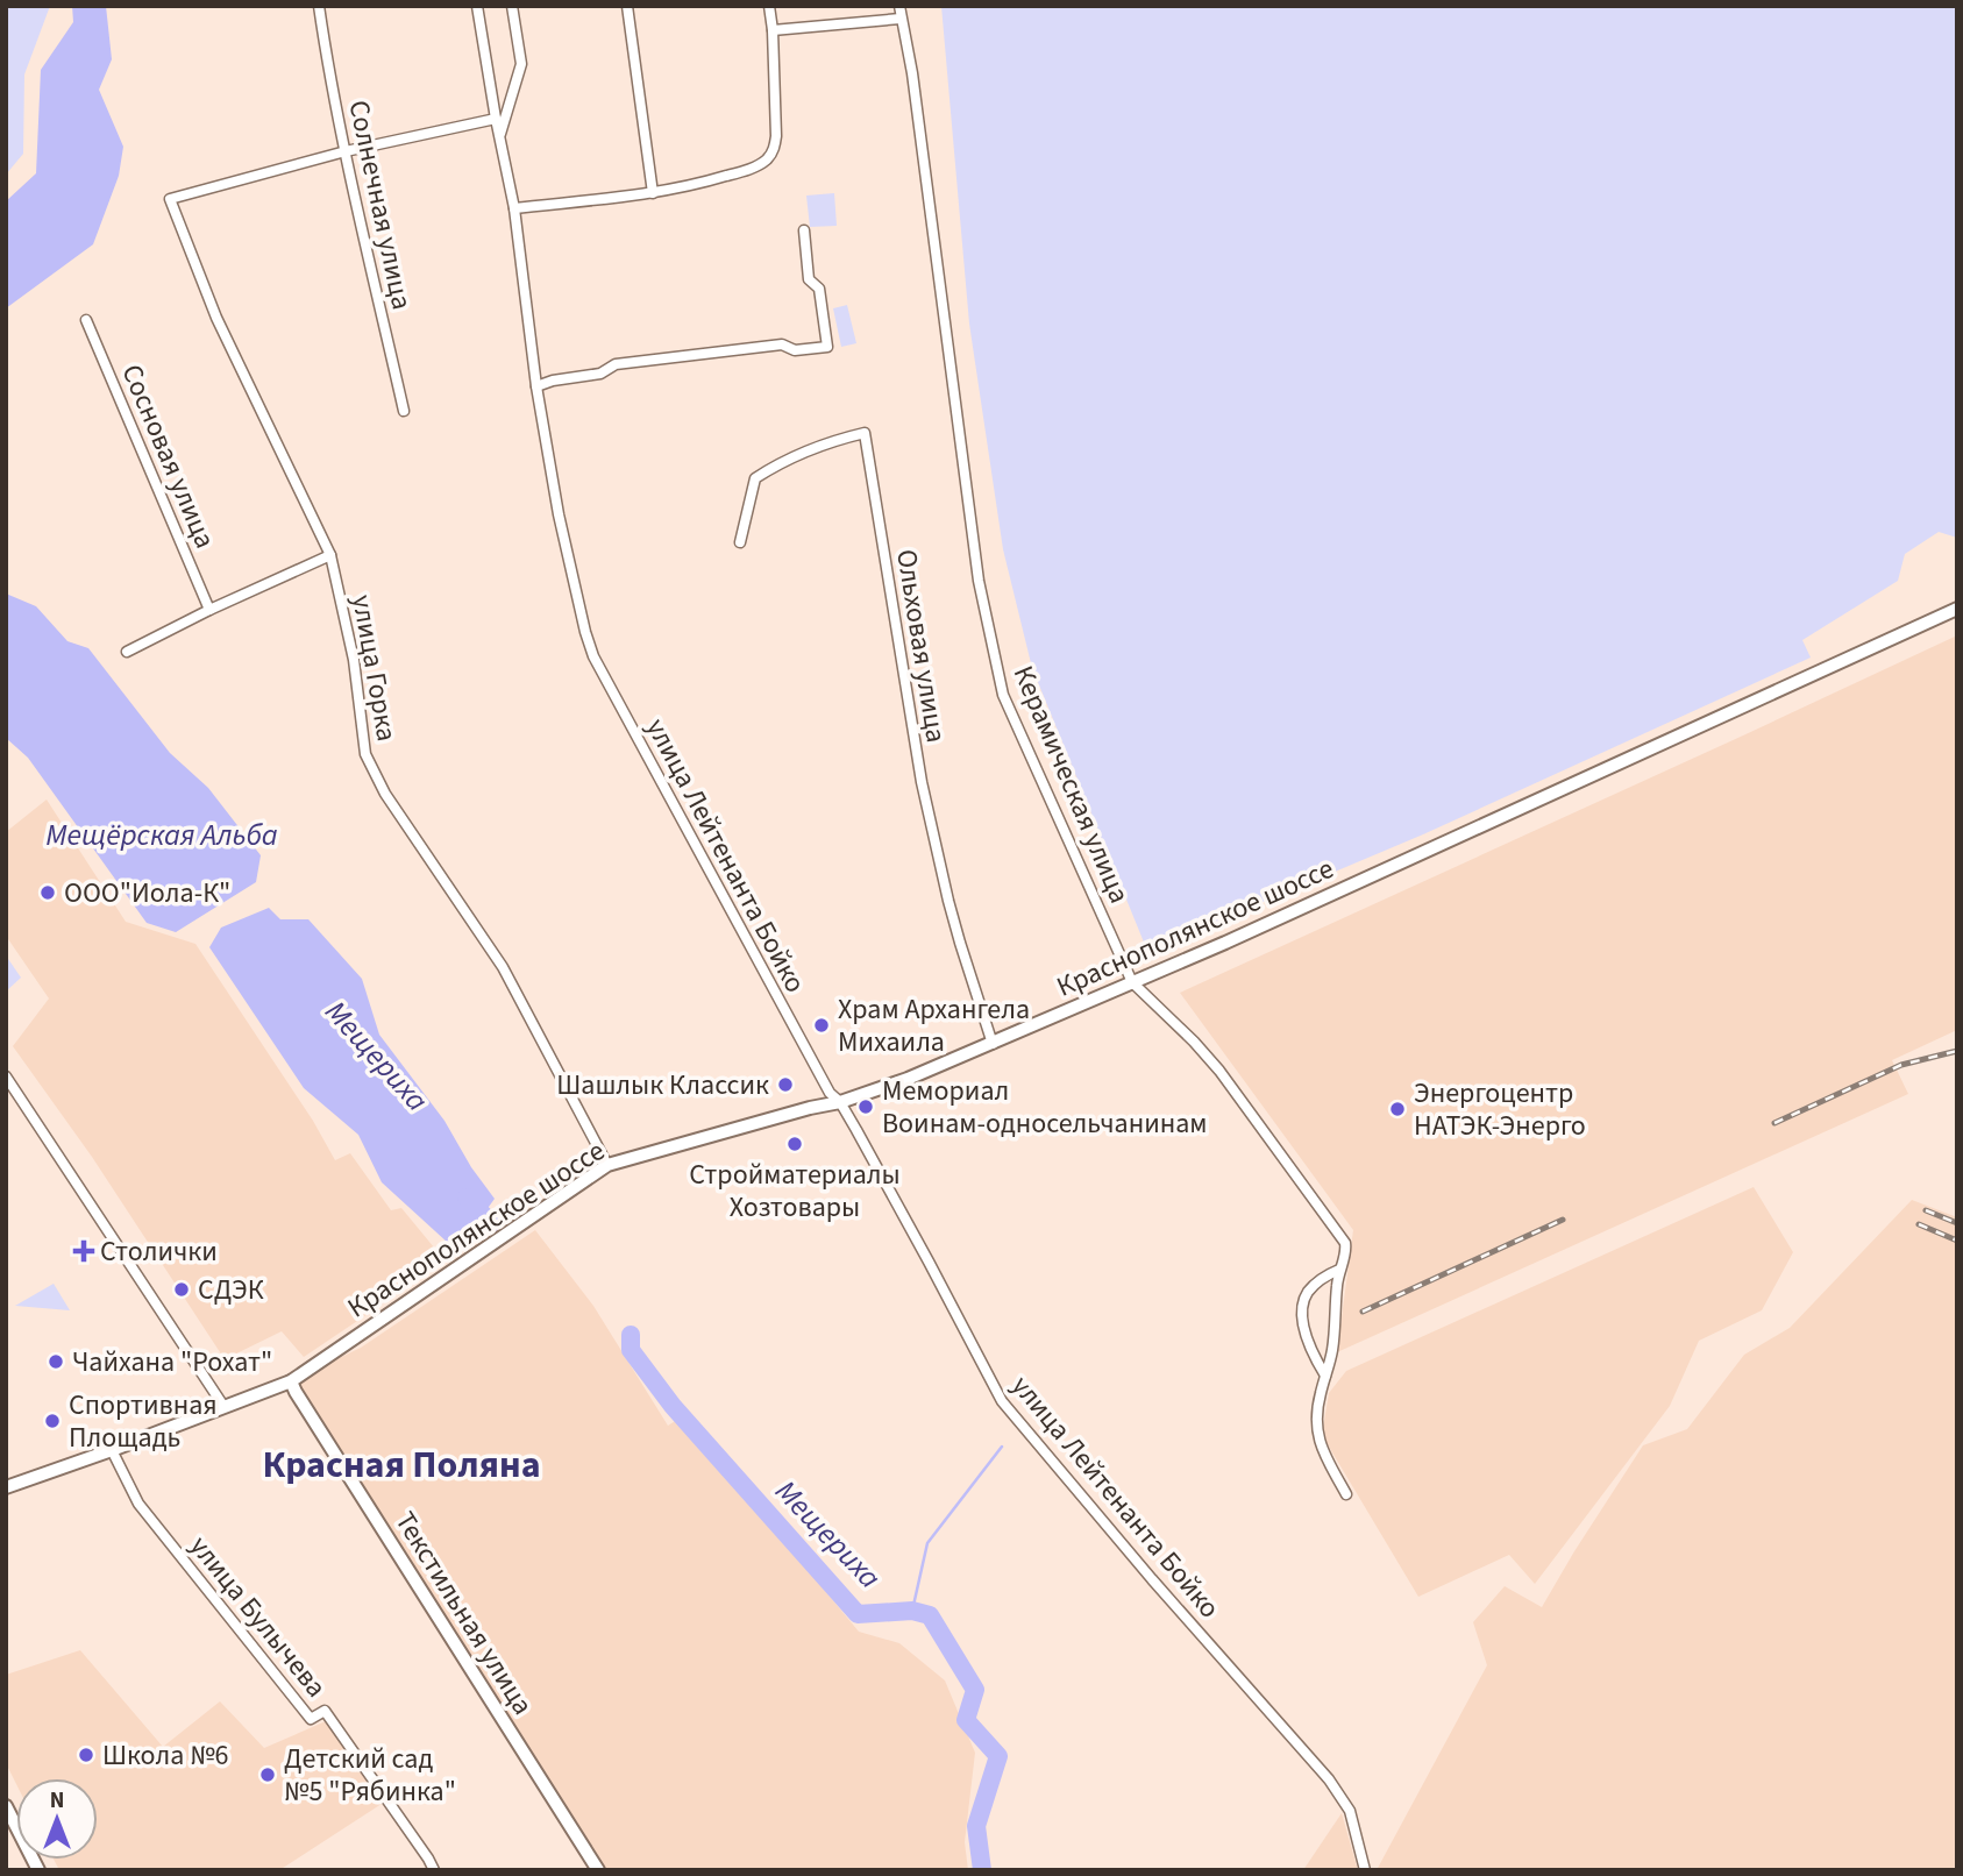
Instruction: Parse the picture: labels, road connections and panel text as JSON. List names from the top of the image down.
{
  "streets": {
    "main road": ["Краснополянское шоссе", "Текстильная улица"],
    "street": [
      "Солнечная улица",
      "Сосновая улица",
      "Ольховая улица",
      "улица Горка",
      "Керамическая улица",
      "улица Лейтенанта Бойко",
      "улица Булычева"
    ]
  },
  "crossings": [
    ["Солнечная улица", "улица Горка"],
    ["Ольховая улица", "Краснополянское шоссе"],
    ["улица Горка", "Краснополянское шоссе"],
    ["Керамическая улица", "Краснополянское шоссе"],
    ["улица Лейтенанта Бойко", "Краснополянское шоссе"],
    ["Краснополянское шоссе", "Текстильная улица"],
    ["Краснополянское шоссе", "улица Булычева"]
  ],
  "districts": ["Красная Поляна"],
  "water": ["Мещёрская Альба", "Мещериха"],
  "places": {
    "other": [
      "ООО\"Иола-К\"",
      "Храм Архангела Михаила",
      "Шашлык Классик",
      "Мемориал Воинам-односельчанинам",
      "Энергоцентр НАТЭК-Энерго",
      "Стройматериалы Хозтовары",
      "СДЭК",
      "Чайхана \"Рохат\"",
      "Спортивная Площадь",
      "Школа №6",
      "Детский сад №5 \"Рябинка\""
    ],
    "health": ["Столички"]
  },
  "north": "top"
}
